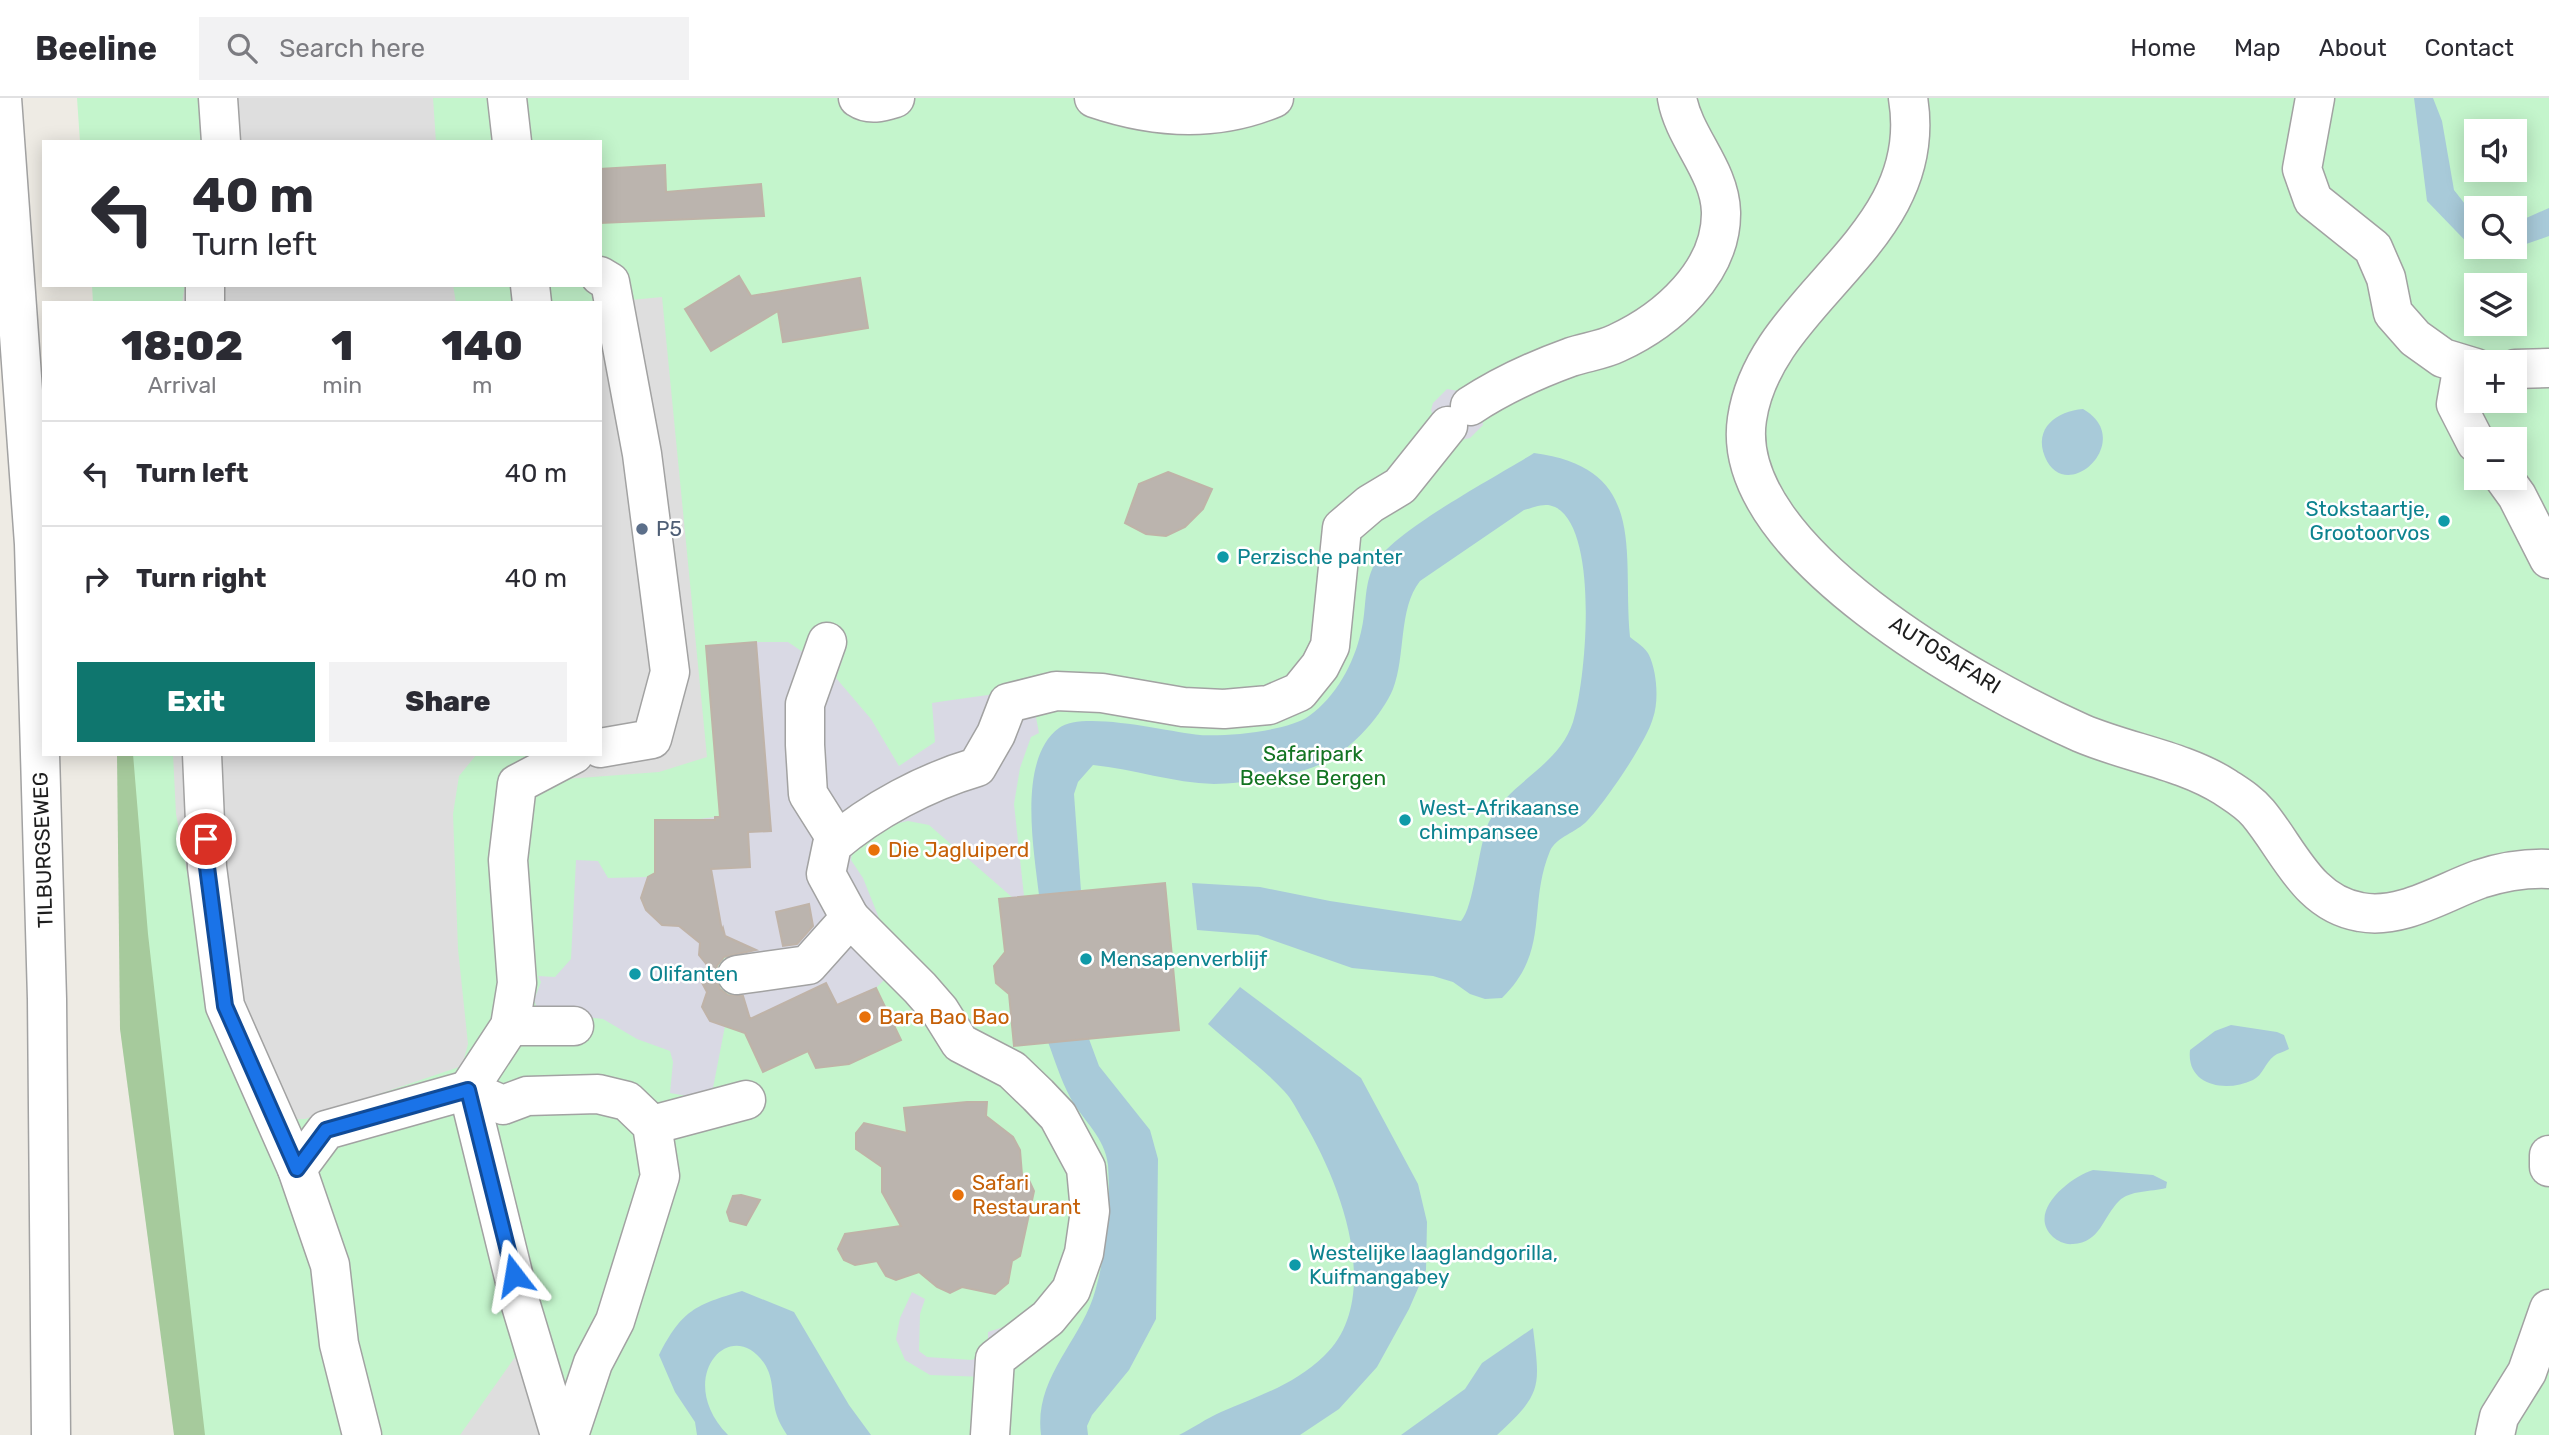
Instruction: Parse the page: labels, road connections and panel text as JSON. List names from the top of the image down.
{
  "streets": {
    "street": ["AUTOSAFARI", "TILBURGSEWEG"]
  },
  "parks": ["Safaripark Beekse Bergen"],
  "places": [
    "Stokstaartje, Grootoorvos",
    "P5",
    "Perzische panter",
    "West-Afrikaanse chimpansee",
    "Die Jagluiperd",
    "Mensapenverblijf",
    "Olifanten",
    "Bara Bao Bao",
    "Safari Restaurant",
    "Westelijke laaglandgorilla, Kuifmangabey"
  ],
  "page": {
    "header": "Beeline",
    "search": "Search here",
    "nav": [
      "Home",
      "Map",
      "About",
      "Contact"
    ],
    "map_buttons": ["+", "−"],
    "turn": ["40 m", "Turn left"],
    "eta": [
      "18:02",
      "Arrival",
      "1",
      "min",
      "140",
      "m"
    ],
    "list": [
      {
        "name": "Turn left",
        "value": "40 m"
      },
      {
        "name": "Turn right",
        "value": "40 m"
      }
    ],
    "buttons": ["Exit", "Share"]
  }
}
